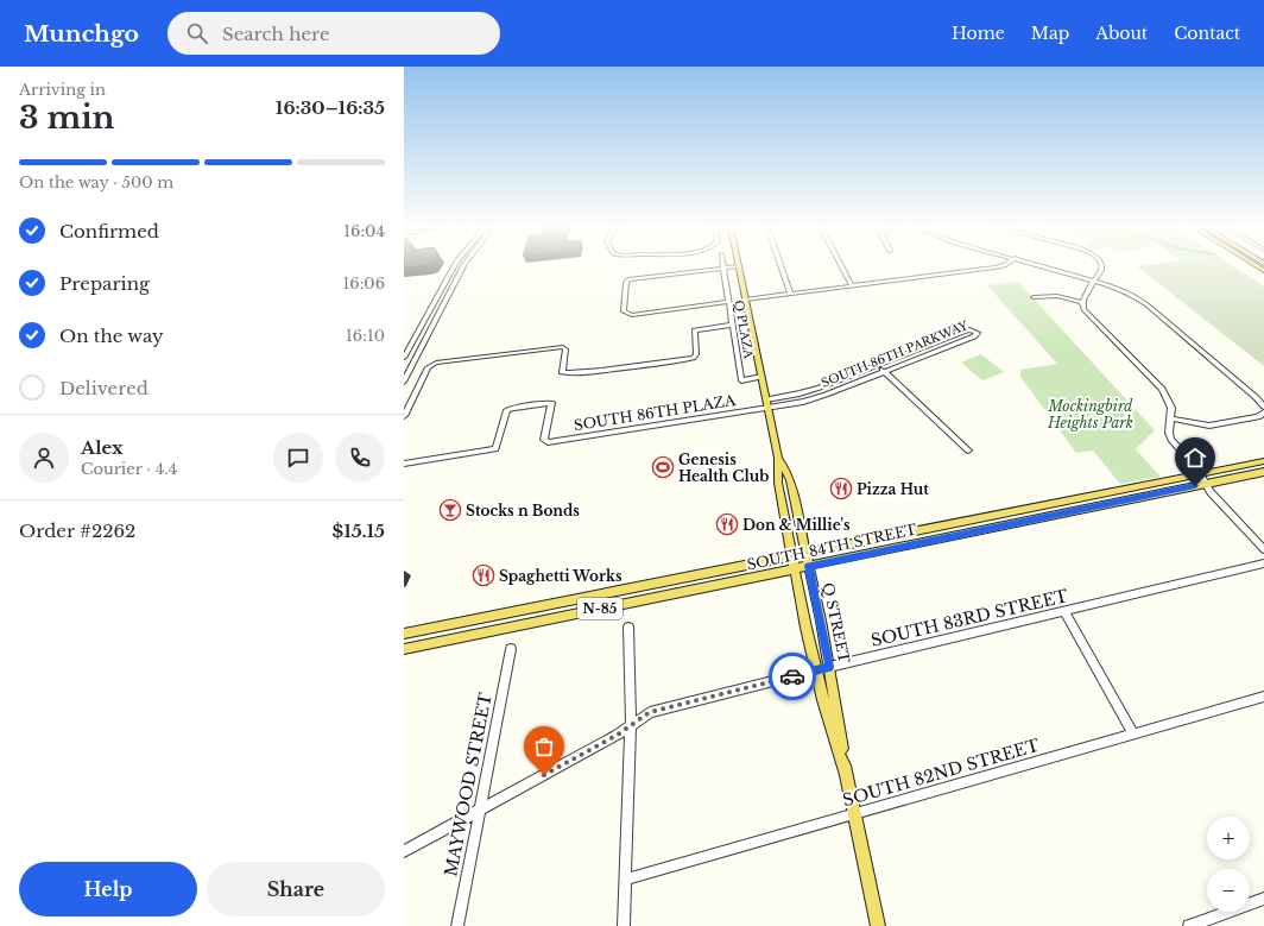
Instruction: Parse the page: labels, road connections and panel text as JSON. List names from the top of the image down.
{
  "streets": {
    "main road": ["SOUTH 84TH STREET", "N-85", "Q STREET"],
    "street": [
      "Q PLAZA",
      "SOUTH 86TH PARKWAY",
      "SOUTH 86TH PLAZA",
      "SOUTH 83RD STREET",
      "SOUTH 82ND STREET",
      "MAYWOOD STREET"
    ]
  },
  "crossings": [
    ["Q PLAZA", "Q STREET"],
    ["SOUTH 86TH PARKWAY", "SOUTH 86TH PLAZA"],
    ["SOUTH 86TH PARKWAY", "Q STREET"],
    ["SOUTH 86TH PLAZA", "Q STREET"],
    ["SOUTH 84TH STREET", "Q STREET"],
    ["SOUTH 83RD STREET", "Q STREET"],
    ["SOUTH 83RD STREET", "MAYWOOD STREET"],
    ["Q STREET", "SOUTH 82ND STREET"]
  ],
  "parks": ["Mockingbird Heights Park"],
  "places": {
    "sports": ["Genesis Health Club"],
    "restaurant": ["Pizza Hut", "Don & Millie's", "Spaghetti Works"],
    "bar": ["Stocks n Bonds"]
  },
  "page": {
    "header": "Munchgo",
    "search": "Search here",
    "nav": [
      "Home",
      "Map",
      "About",
      "Contact"
    ],
    "heading": ["3 min", "Arriving in", "16:30–16:35"],
    "panel": [
      "Alex",
      "Courier · 4.4",
      "Order #2262",
      "$15.15"
    ],
    "bar": "On the way · 500 m",
    "list": [
      ["Confirmed", "16:04"],
      ["Preparing", "16:06"],
      ["On the way", "16:10"],
      "Delivered"
    ],
    "map_buttons": ["+", "−"],
    "buttons": ["Help", "Share"]
  }
}
